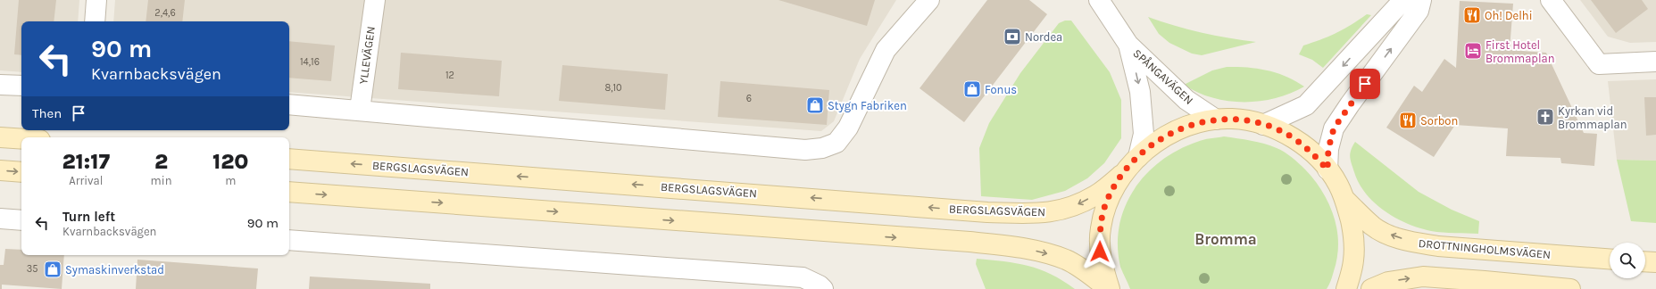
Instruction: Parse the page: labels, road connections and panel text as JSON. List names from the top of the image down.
{
  "streets": {
    "main road": ["BERGSLAGSVÄGEN", "DROTTNINGHOLMSVÄGEN"],
    "street": ["YLLEVÄGEN", "SPÅNGAVÄGEN"]
  },
  "one_way": ["SPÅNGAVÄGEN"],
  "districts": ["Bromma"],
  "places": {
    "restaurant": ["Oh! Delhi", "Sorbon"],
    "bank": ["Nordea"],
    "hotel": ["First Hotel Brommaplan"],
    "shop": ["Fonus", "Stygn Fabriken", "Symaskinverkstad"],
    "church": ["Kyrkan vid Brommaplan"]
  },
  "house_numbers": [
    "2,4,6",
    "14,16",
    "12",
    "8,10",
    "6",
    "35"
  ],
  "page": {
    "turn": ["90 m", "Kvarnbacksvägen"],
    "then": "Then",
    "eta": [
      "21:17",
      "Arrival",
      "2",
      "min",
      "120",
      "m"
    ],
    "list": [
      {
        "name": "Turn left",
        "note": "Kvarnbacksvägen",
        "value": "90 m"
      }
    ]
  }
}
